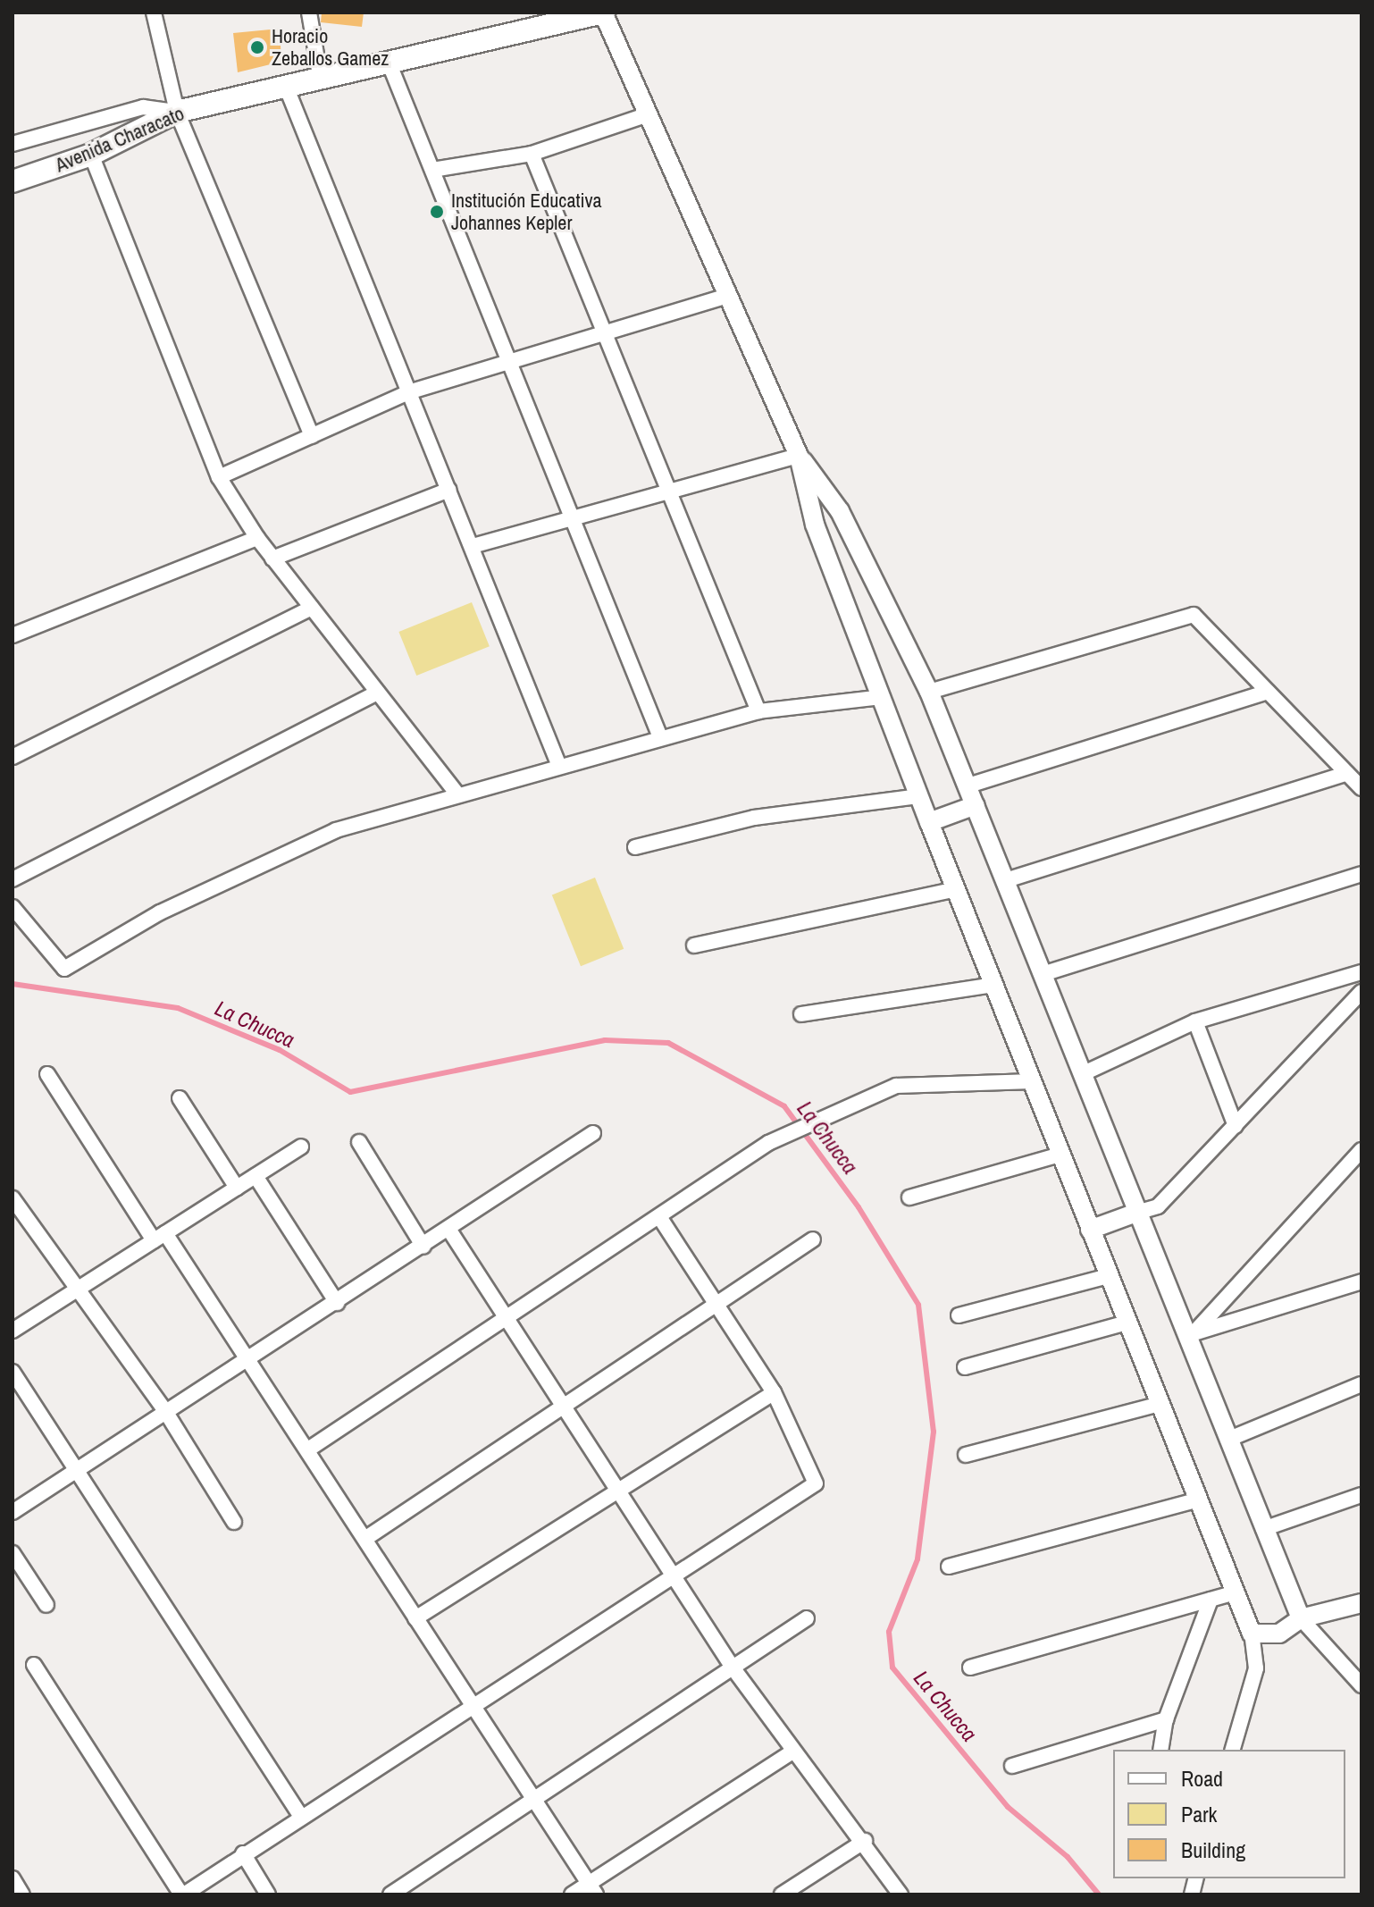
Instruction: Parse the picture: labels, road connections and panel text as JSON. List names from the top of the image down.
{
  "streets": {
    "main road": ["Avenida Characato"]
  },
  "water": ["La Chucca"],
  "places": ["Horacio Zeballos Gamez", "Institución Educativa Johannes Kepler"],
  "legend": ["Road", "Park", "Building"]
}
